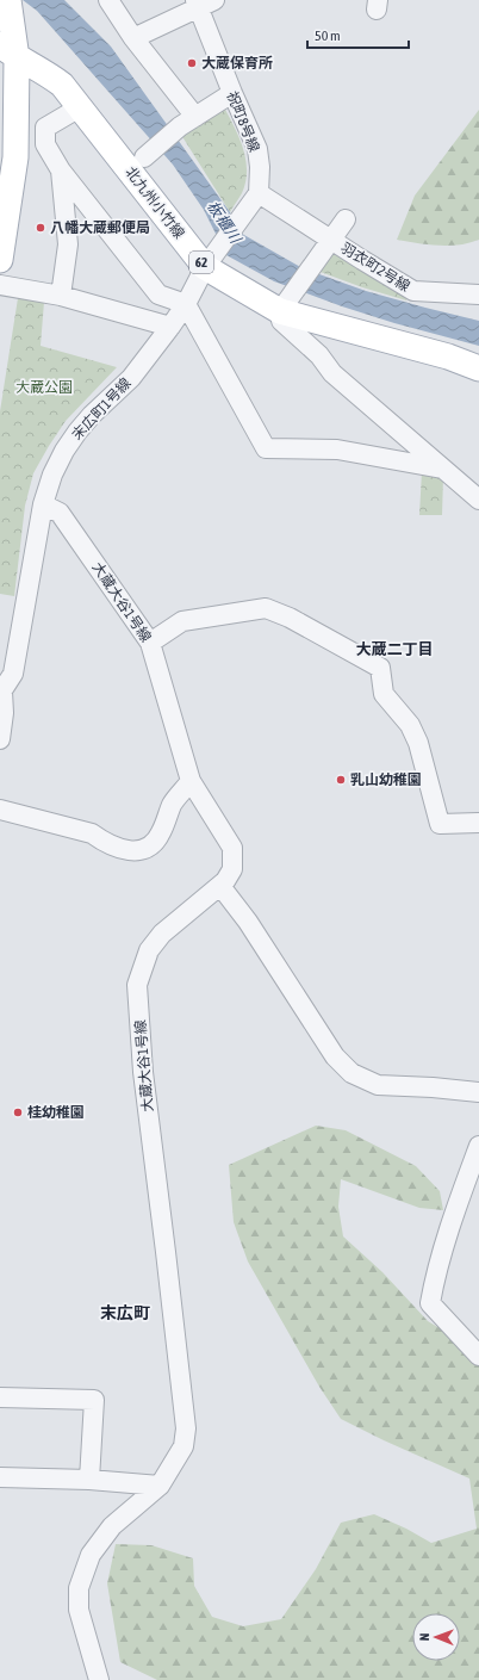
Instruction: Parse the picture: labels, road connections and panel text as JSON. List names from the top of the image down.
{
  "streets": {
    "main road": ["北九州小竹線", "62"],
    "street": [
      "祝町8号線",
      "羽衣町2号線",
      "末広町1号線",
      "大蔵大谷1号線"
    ]
  },
  "crossings": [
    ["祝町8号線", "羽衣町2号線"],
    ["祝町8号線", "末広町1号線"],
    ["北九州小竹線", "末広町1号線"],
    ["羽衣町2号線", "末広町1号線"],
    ["末広町1号線", "大蔵大谷1号線"]
  ],
  "districts": ["大蔵二丁目", "末広町"],
  "water": ["板櫃川"],
  "parks": ["大蔵公園"],
  "places": [
    "大蔵保育所",
    "八幡大蔵郵便局",
    "乳山幼稚園",
    "桂幼稚園"
  ],
  "scale_bar": "50 m",
  "north": "left"
}
